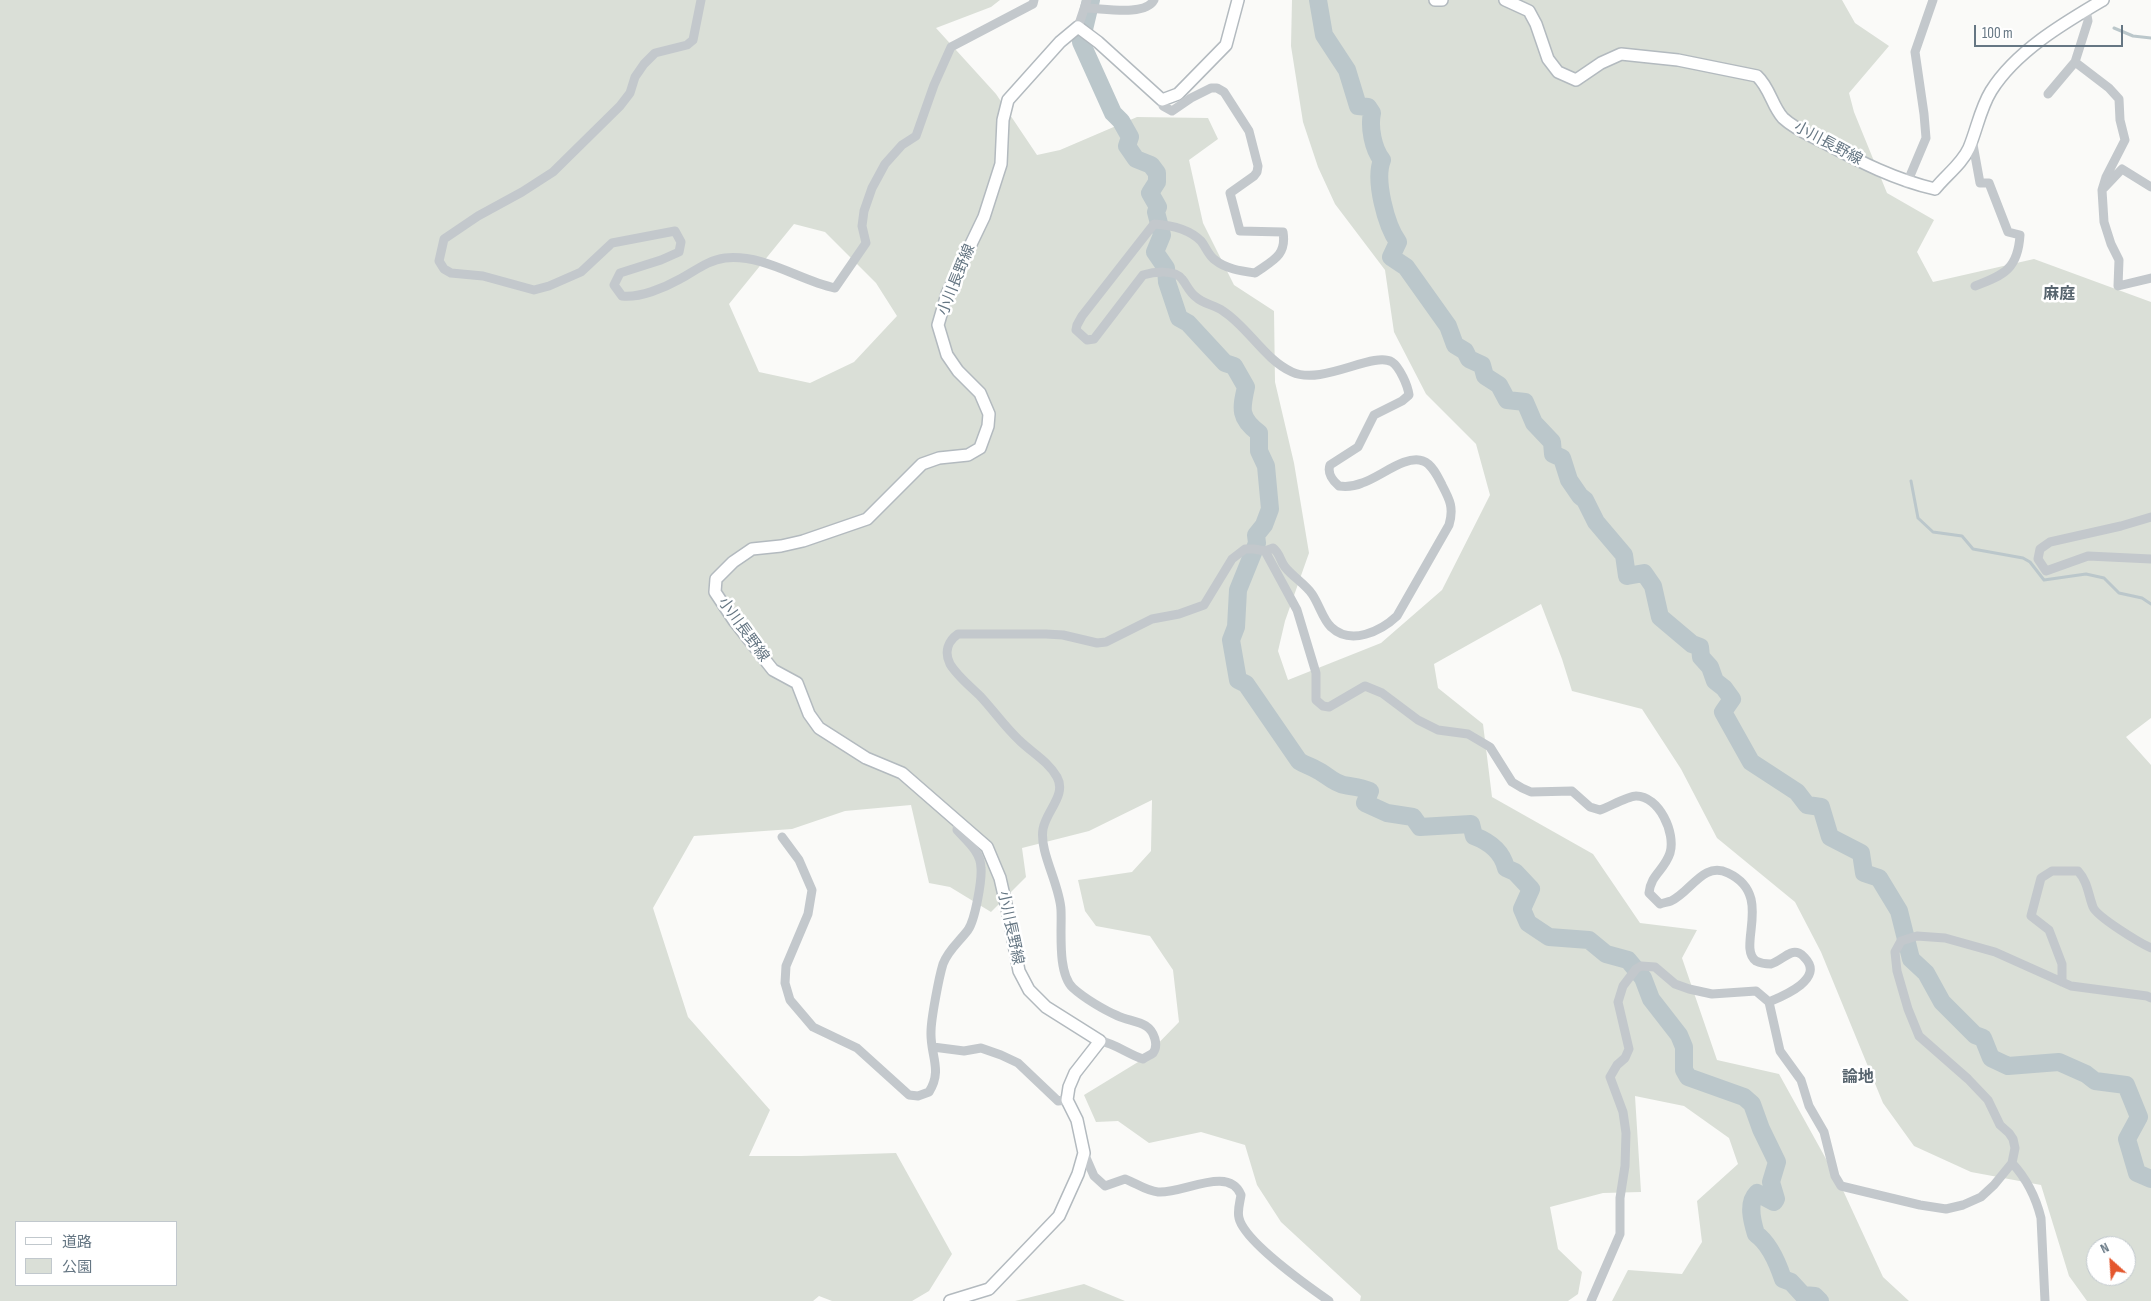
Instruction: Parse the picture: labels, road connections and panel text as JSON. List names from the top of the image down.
{
  "streets": {
    "main road": ["小川長野線"]
  },
  "districts": ["麻庭", "論地"],
  "legend": ["道路", "公園"],
  "scale_bar": "100 m",
  "north": "top left"
}
